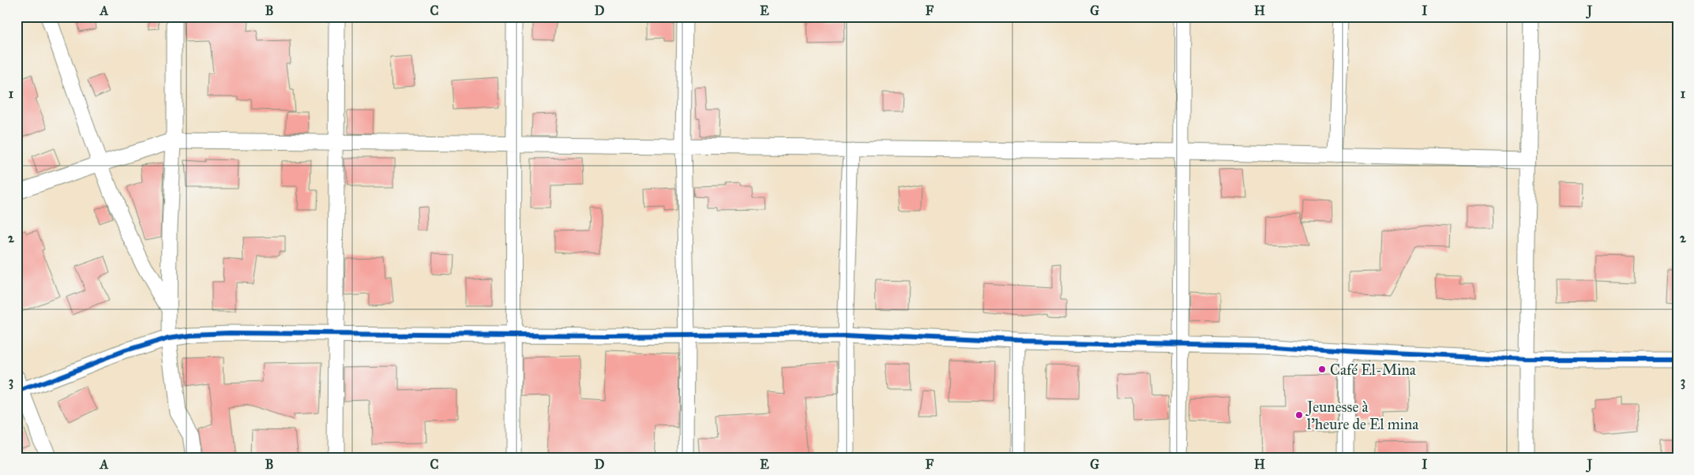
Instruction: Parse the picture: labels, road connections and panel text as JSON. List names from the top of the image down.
{
  "places": ["Café El-Mina", "Jeunesse à l'heure de El mina"],
  "grid": {
    "columns": [
      "A",
      "B",
      "C",
      "D",
      "E",
      "F",
      "G",
      "H",
      "I",
      "J"
    ],
    "rows": ["1", "2", "3"]
  }
}
